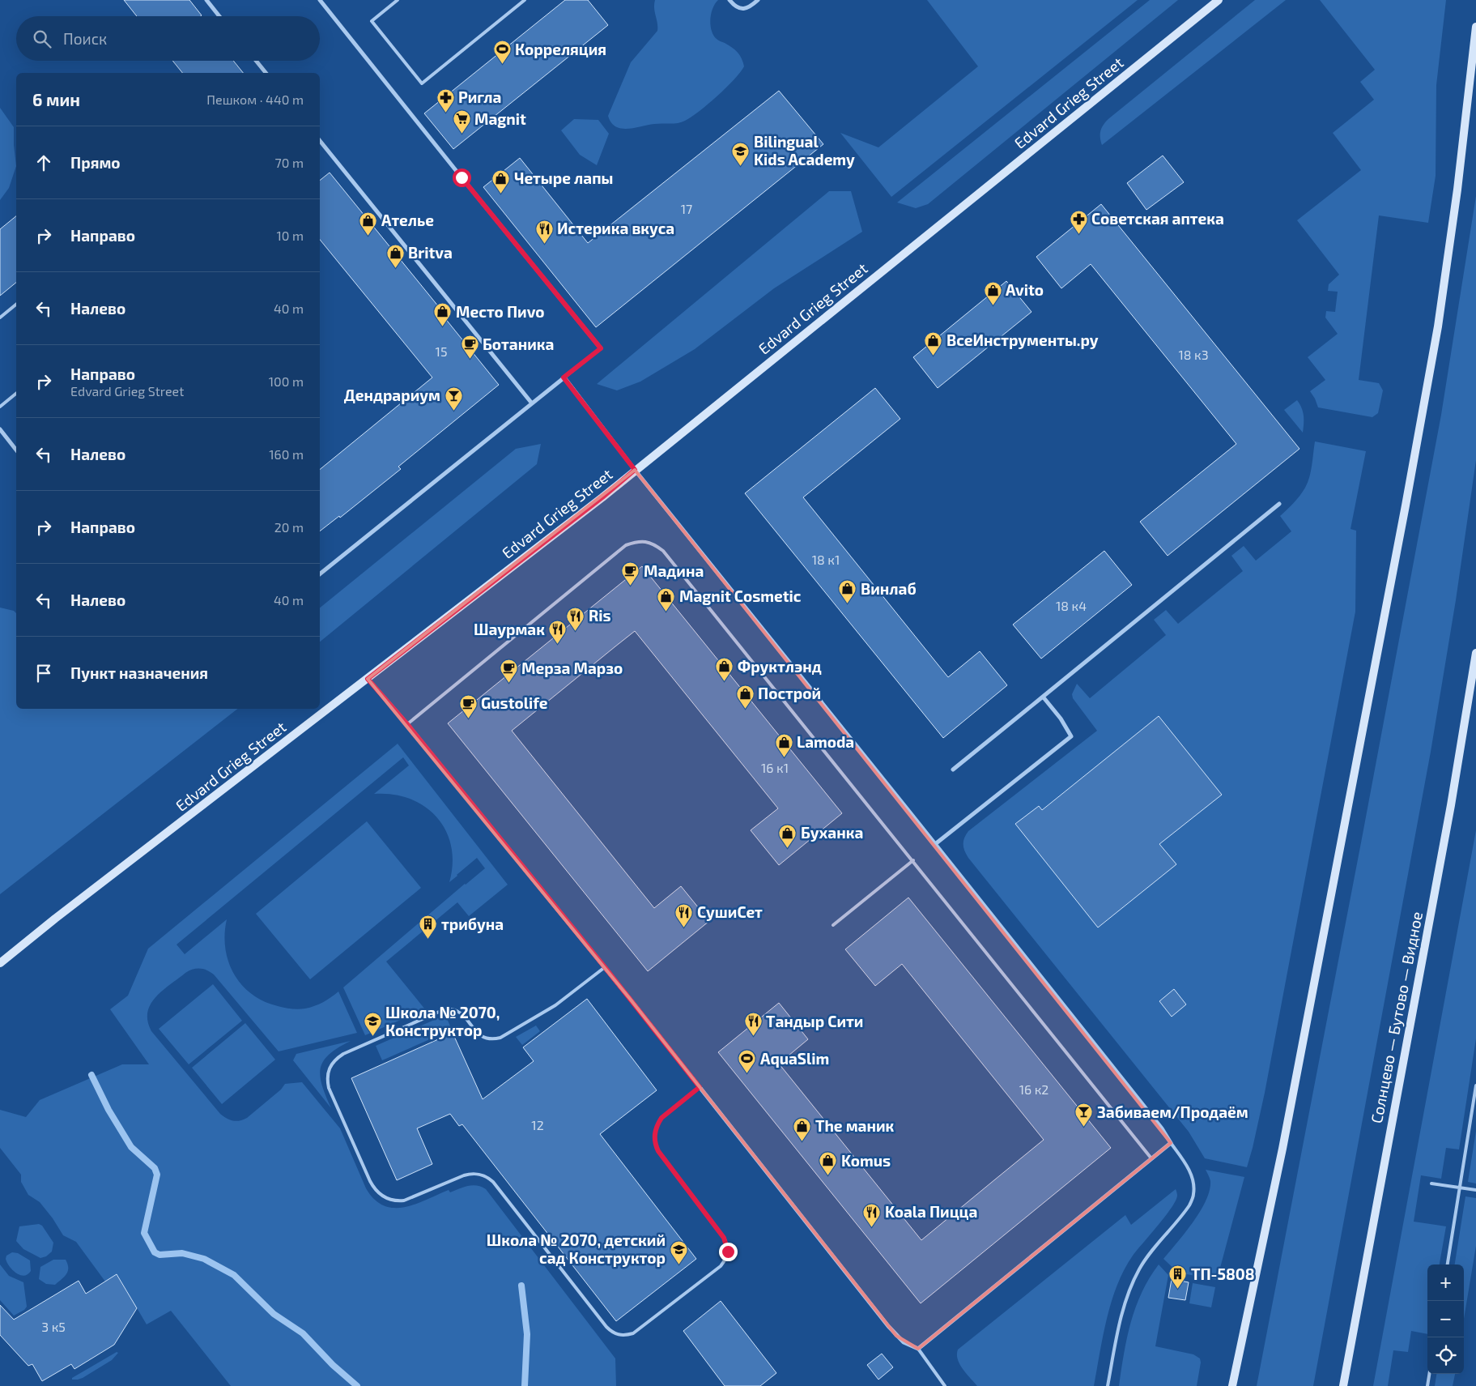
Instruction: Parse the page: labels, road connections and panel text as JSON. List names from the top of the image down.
{
  "streets": {
    "main road": ["Edvard Grieg Street", "Солнцево — Бутово — Видное"]
  },
  "places": {
    "sports": ["Корреляция", "AquaSlim"],
    "pharmacy": ["Ригла", "Советская аптека"],
    "supermarket": ["Magnit"],
    "school or university": ["Bilingual Kids Academy", "Школа № 2070, Конструктор", "Школа № 2070, детский сад Конструктор"],
    "shop": [
      "Четыре лапы",
      "Ателье",
      "Britva",
      "Avito",
      "Место Пиvo",
      "ВсеИнструменты.ру",
      "Винлаб",
      "Magnit Cosmetic",
      "Фруктлэнд",
      "Построй",
      "Lamoda",
      "Буханка",
      "The маник",
      "Komus"
    ],
    "restaurant": [
      "Истерика вкуса",
      "Ris",
      "Шаурмак",
      "СушиСет",
      "Тандыр Сити",
      "Koala Пицца"
    ],
    "cafe": [
      "Ботаника",
      "Мадина",
      "Мерза Марзо",
      "Gustolife"
    ],
    "bar": ["Дендрариум", "Забиваем/Продаём"],
    "building": ["трибуна", "ТП-5808"]
  },
  "house_numbers": [
    "17",
    "15",
    "18 к3",
    "18 к1",
    "18 к4",
    "16 к1",
    "16 к2",
    "12",
    "3 к5"
  ],
  "page": {
    "search": "Поиск",
    "heading": ["6 мин", "Пешком · 440 m"],
    "list": [
      ["Прямо", "70 m"],
      ["Направо", "10 m"],
      ["Налево", "40 m"],
      ["Направо", "Edvard Grieg Street", "100 m"],
      ["Налево", "160 m"],
      ["Направо", "20 m"],
      ["Налево", "40 m"],
      "Пункт назначения"
    ],
    "map_buttons": ["+", "−"]
  }
}
